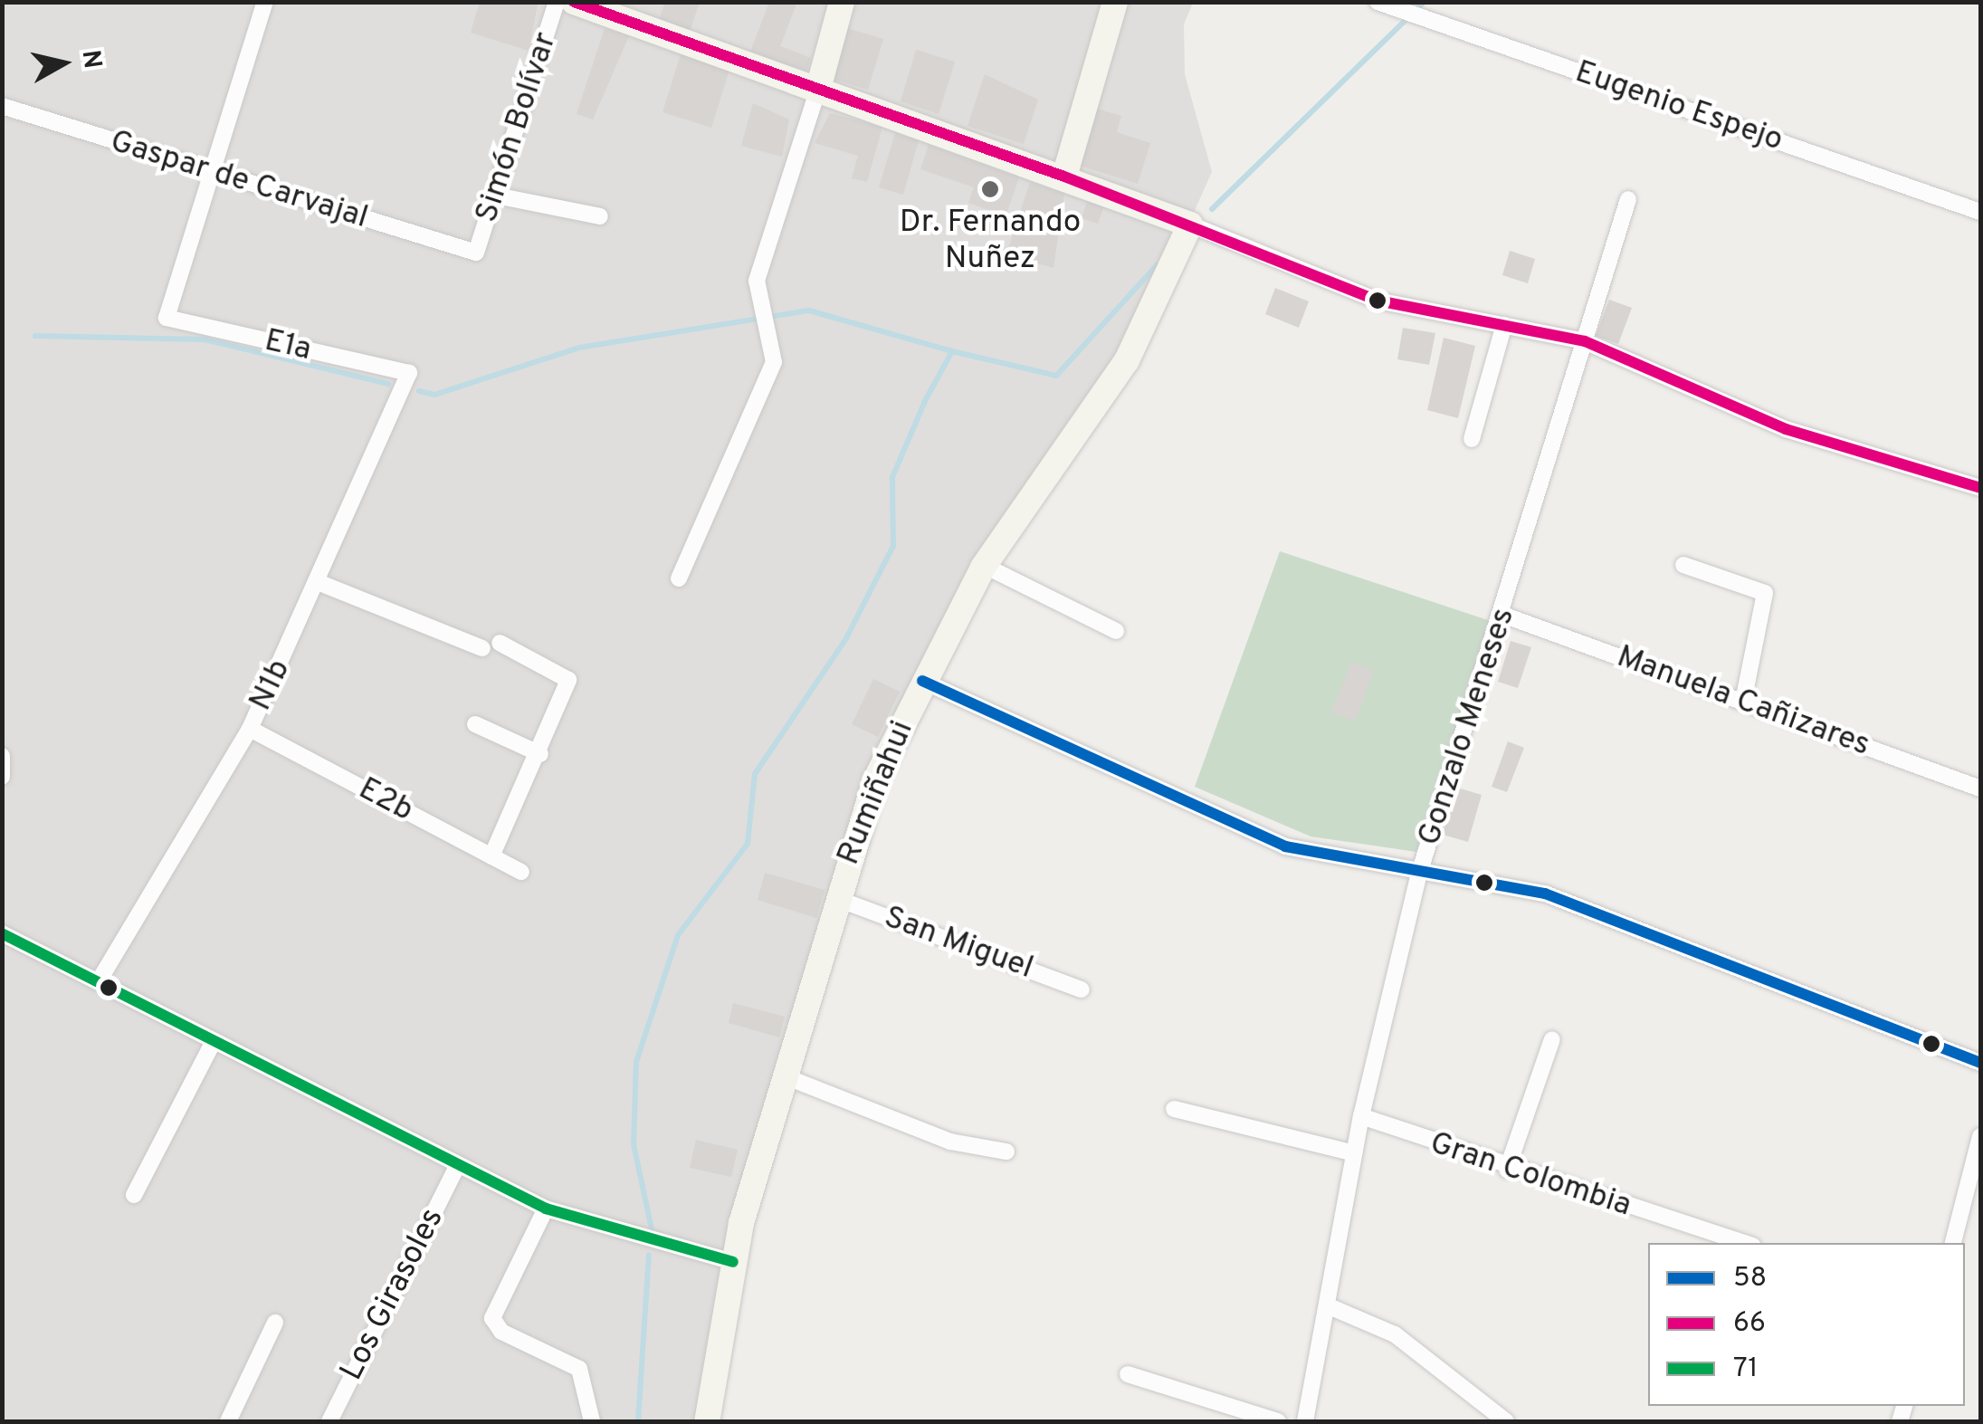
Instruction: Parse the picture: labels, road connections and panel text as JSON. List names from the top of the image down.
{
  "streets": {
    "street": [
      "Eugenio Espejo",
      "Simón Bolívar",
      "Gaspar de Carvajal",
      "E1a",
      "N1b",
      "Manuela Cañizares",
      "Gonzalo Meneses",
      "Rumiñahui",
      "E2b",
      "San Miguel",
      "Gran Colombia",
      "Los Girasoles"
    ]
  },
  "crossings": [
    ["Simón Bolívar", "Gaspar de Carvajal"],
    ["Gaspar de Carvajal", "E1a"],
    ["E1a", "N1b"],
    ["N1b", "E2b"],
    ["Manuela Cañizares", "Gonzalo Meneses"],
    ["Gonzalo Meneses", "Gran Colombia"],
    ["Rumiñahui", "San Miguel"]
  ],
  "places": ["Dr. Fernando Nuñez"],
  "lines": ["transit line 66", "transit line 58", "transit line 71"],
  "legend": ["58", "66", "71"],
  "north": "right"
}
